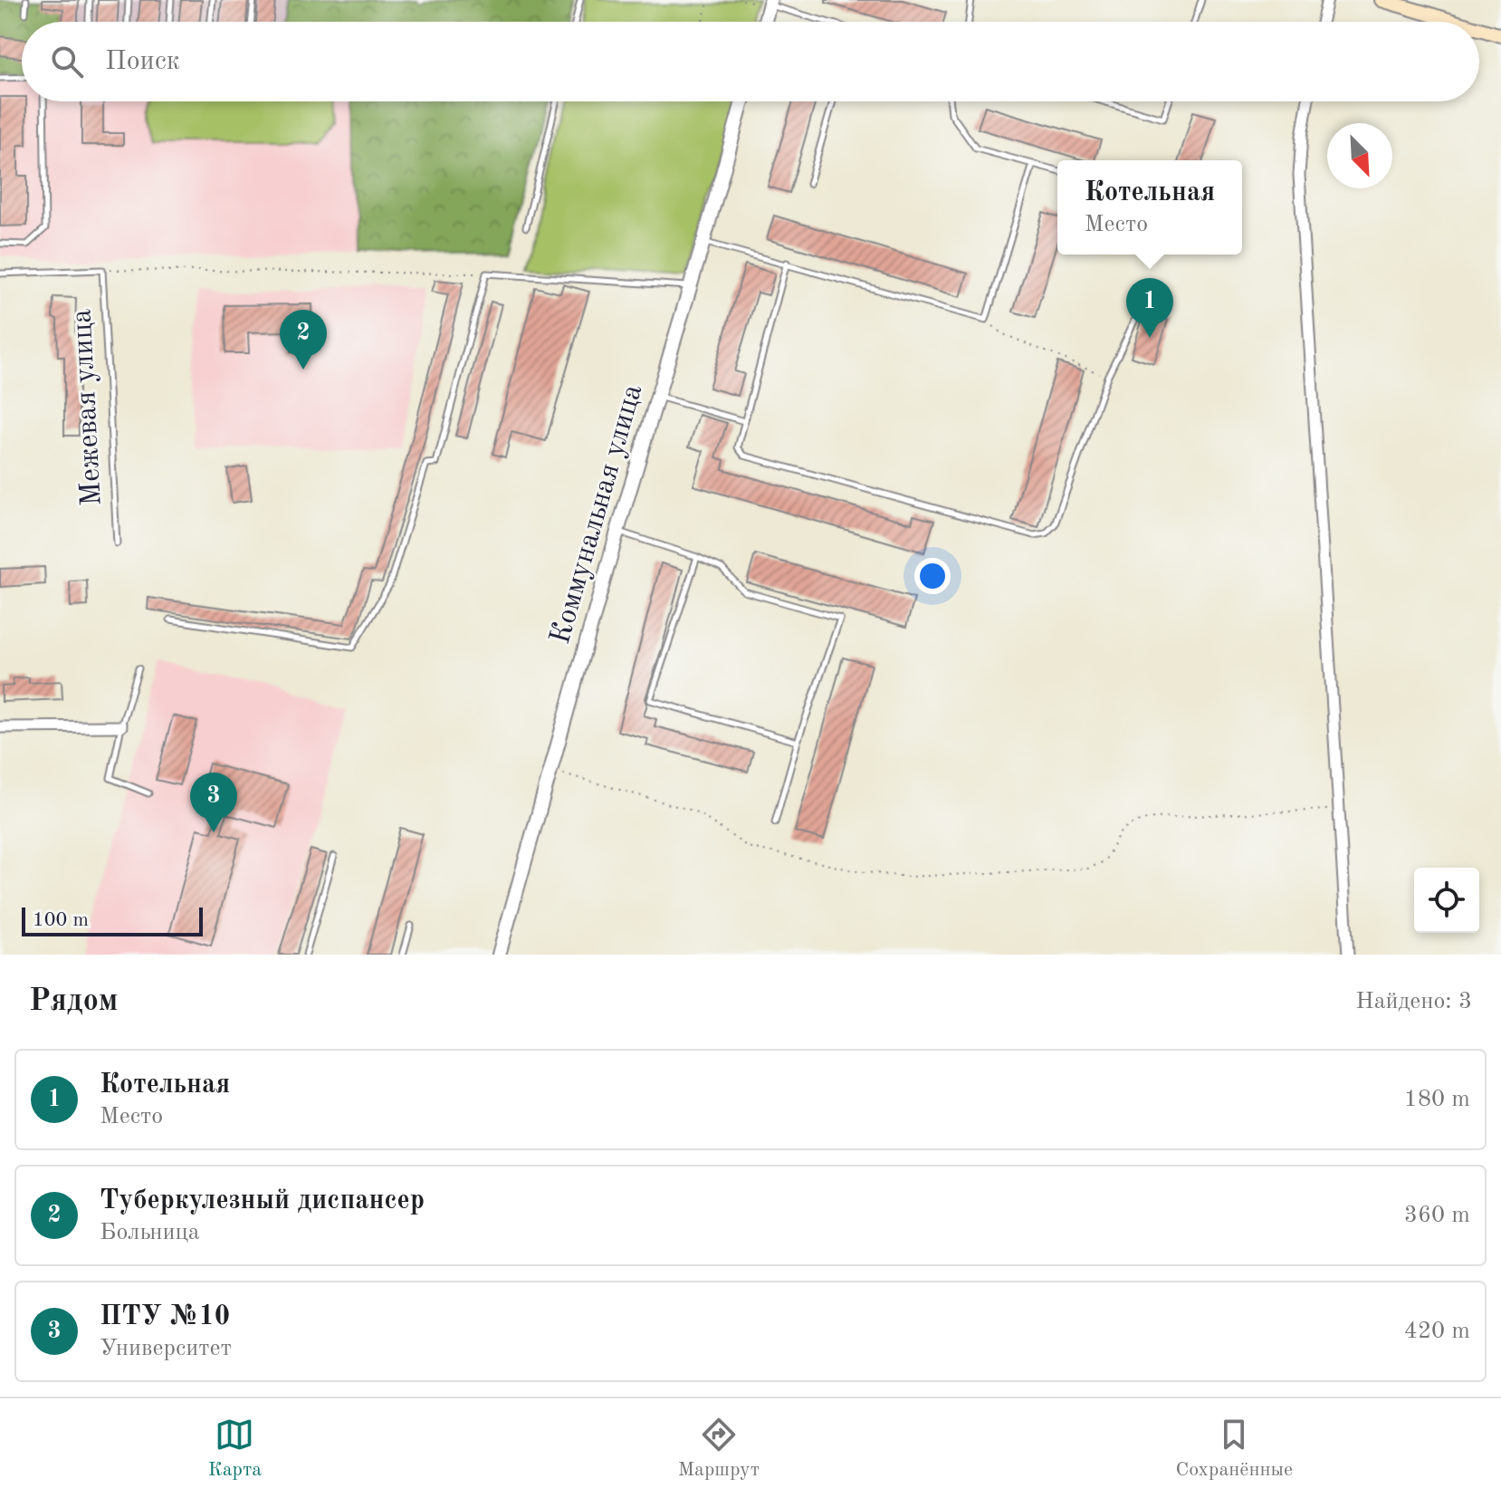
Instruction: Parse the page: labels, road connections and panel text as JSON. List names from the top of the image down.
{
  "streets": {
    "street": ["Коммунальная улица"],
    "lane": ["Межевая улица"]
  },
  "scale_bar": "100 m",
  "north": "bottom right",
  "page": {
    "search": "Поиск",
    "popup": ["Котельная", "Место"],
    "pins": ["1", "2", "3"],
    "scale": "100 m",
    "heading": ["Рядом", "Найдено: 3"],
    "list": [
      {
        "mark": "1",
        "name": "Котельная",
        "note": "Место",
        "value": "180 m"
      },
      {
        "mark": "2",
        "name": "Туберкулезный диспансер",
        "note": "Больница",
        "value": "360 m"
      },
      {
        "mark": "3",
        "name": "ПТУ №10",
        "note": "Университет",
        "value": "420 m"
      }
    ],
    "nav": ["Карта", "Маршрут", "Сохранённые"]
  }
}
